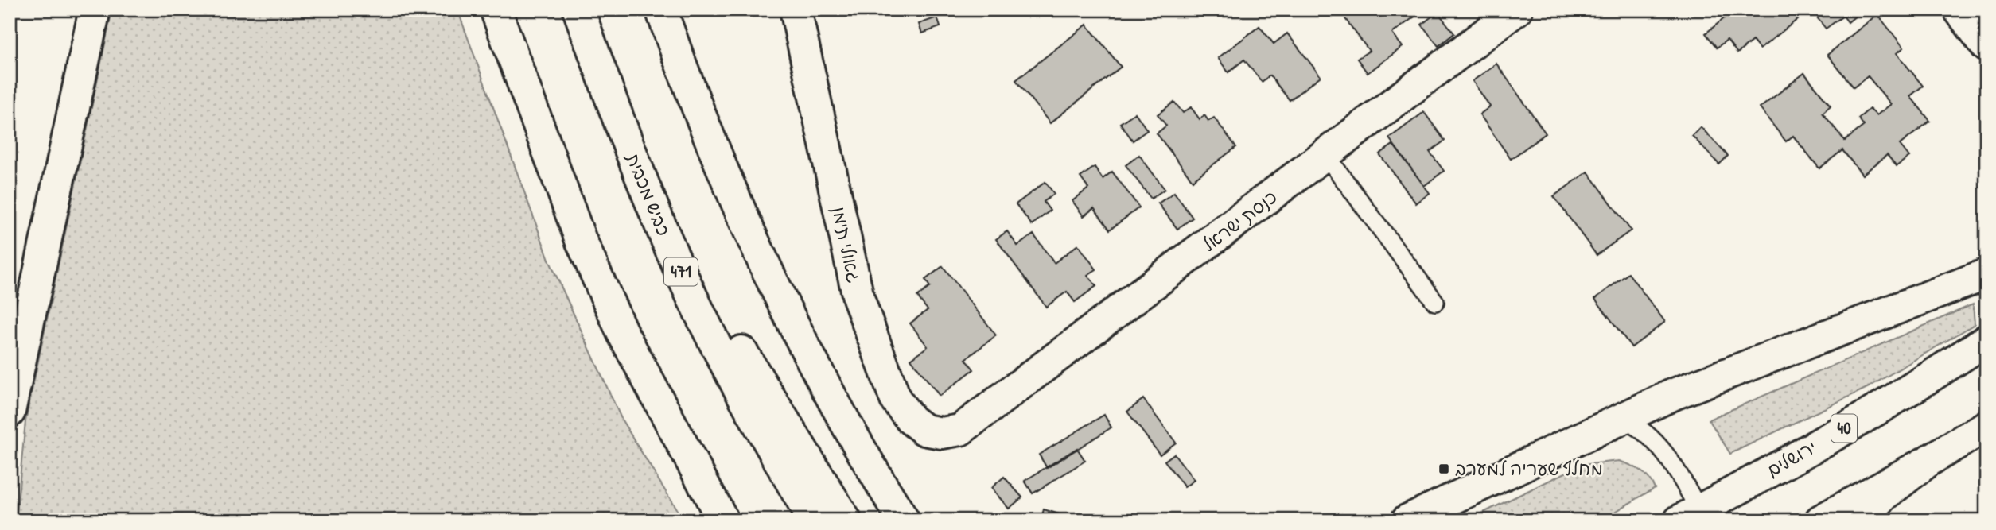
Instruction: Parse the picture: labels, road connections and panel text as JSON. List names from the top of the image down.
{
  "streets": {
    "main road": [
      "כביש מכבית",
      "כנסת ישראל",
      "גאולי תימן",
      "471",
      "40",
      "ירושלים"
    ]
  },
  "crossings": [
    ["כנסת ישראל", "גאולי תימן"]
  ],
  "places": {
    "transit": ["מחלף שעריה למערב"]
  }
}
